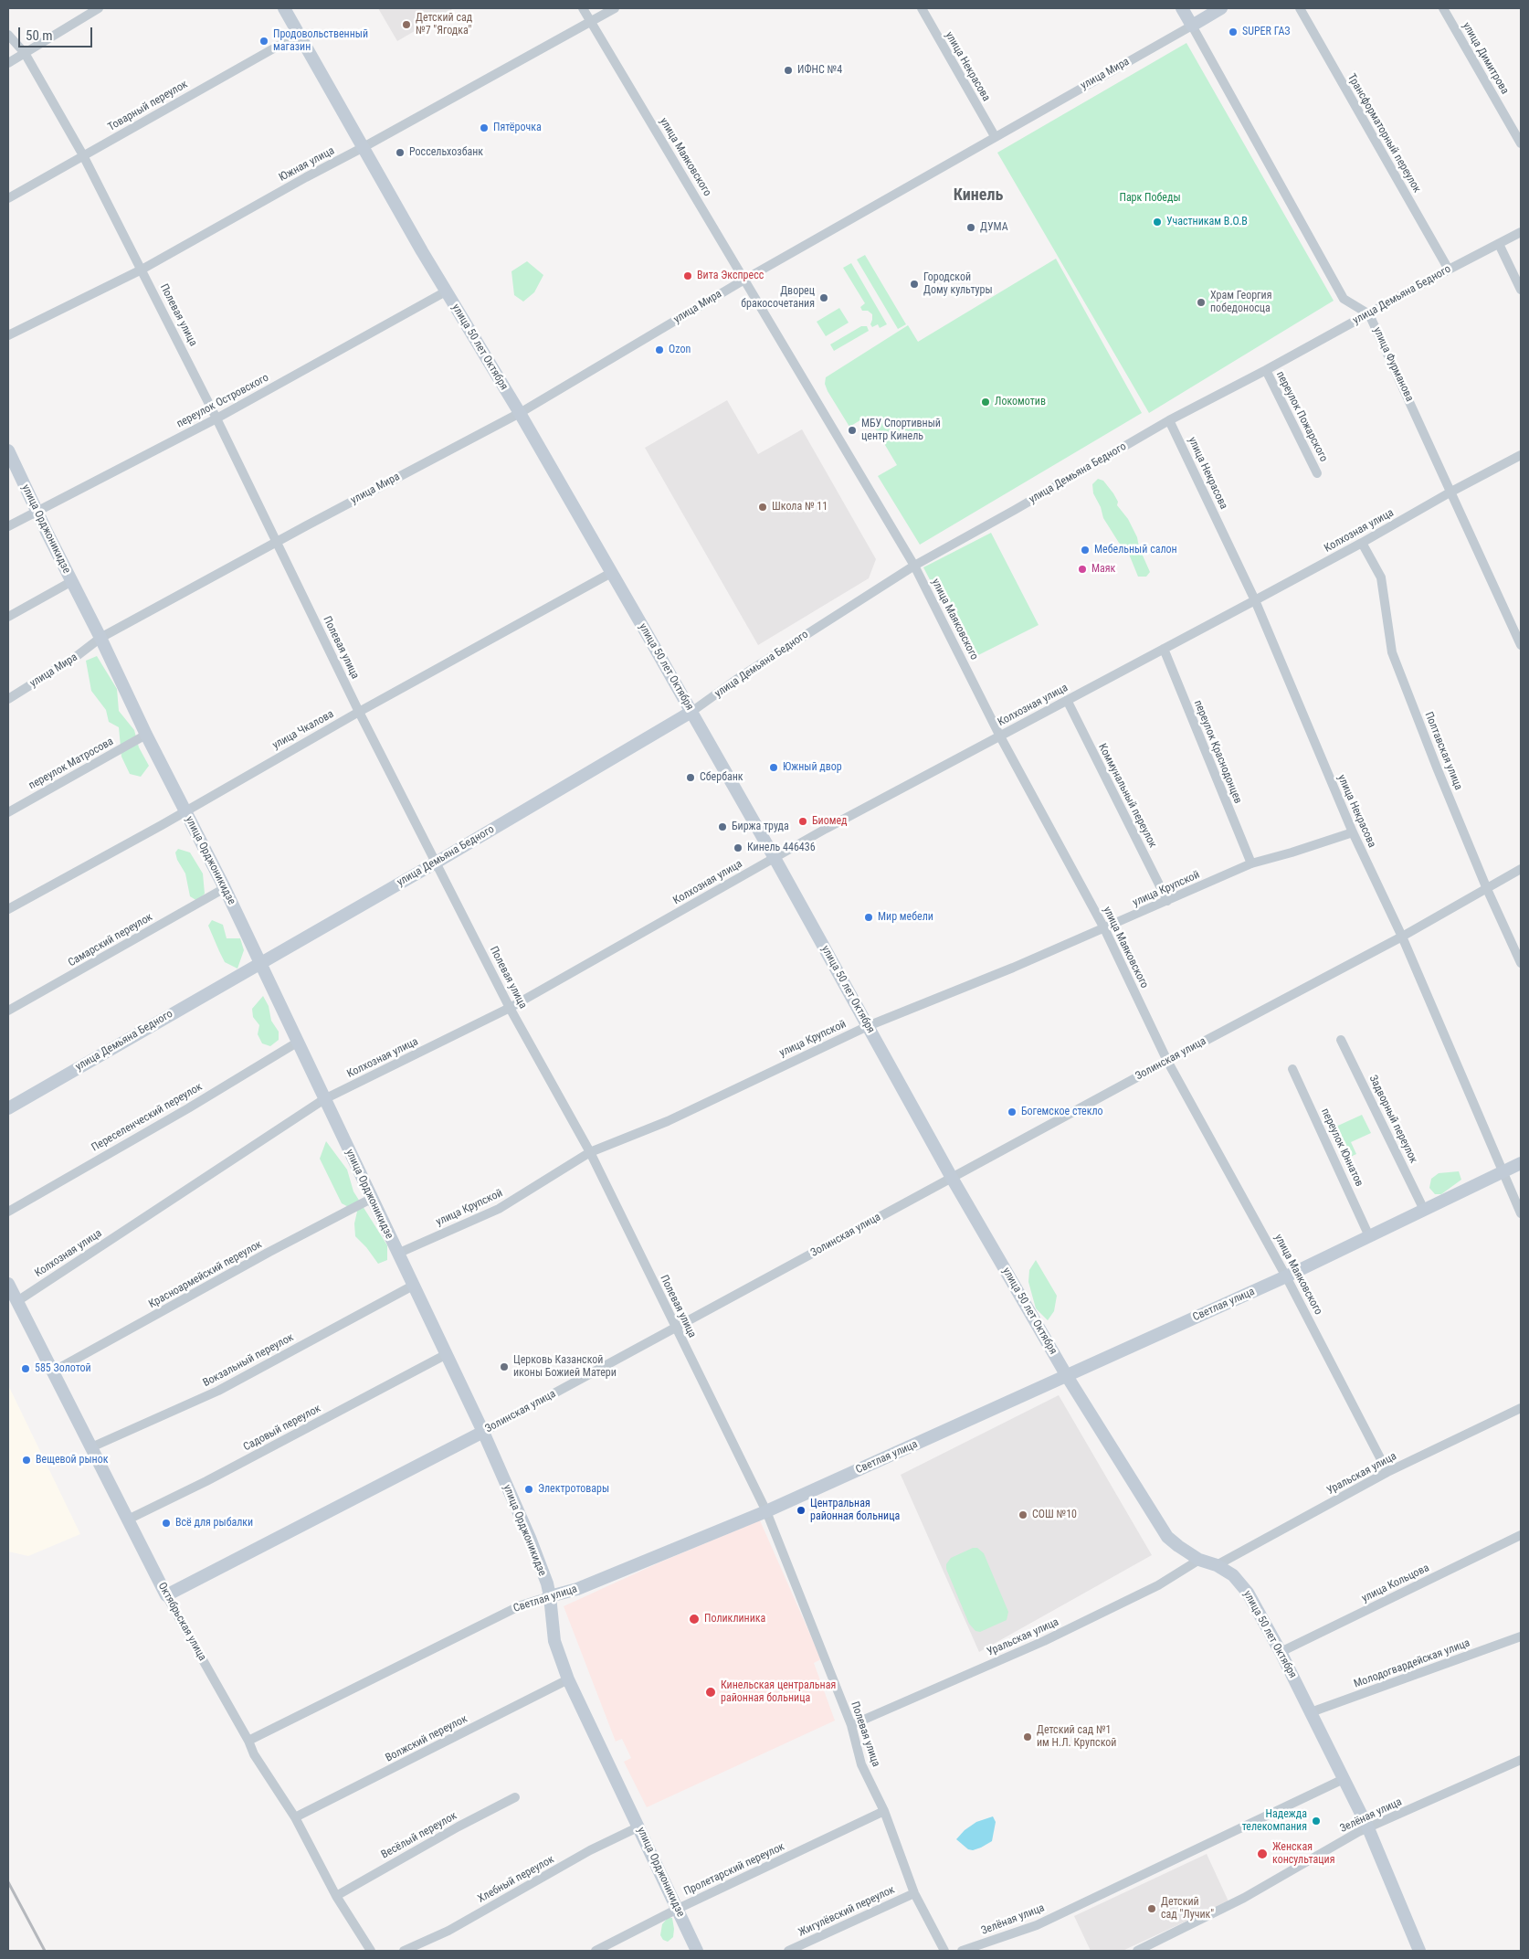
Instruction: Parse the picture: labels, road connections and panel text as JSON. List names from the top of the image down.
{
  "streets": {
    "main road": [
      "улица Мира",
      "улица Демьяна Бедного",
      "улица 50 лет Октября",
      "улица Фурманова",
      "улица Орджоникидзе",
      "Золинская улица",
      "Светлая улица",
      "Октябрьская улица"
    ],
    "street": [
      "улица Димитрова",
      "улица Некрасова",
      "Товарный переулок",
      "Трансформаторный переулок",
      "улица Маяковского",
      "Южная улица",
      "Полевая улица",
      "переулок Островского",
      "переулок Пожарского",
      "Колхозная улица",
      "улица Чкалова",
      "Полтавская улица",
      "переулок Краснодонцев",
      "переулок Матросова",
      "Коммунальный переулок",
      "улица Крупской",
      "Самарский переулок",
      "Переселенческий переулок",
      "Задворный переулок",
      "переулок Юннатов",
      "Красноармейский переулок",
      "Вокзальный переулок",
      "Садовый переулок",
      "Уральская улица",
      "улица Кольцова",
      "Молодогвардейская улица",
      "Волжский переулок",
      "Зелёная улица",
      "Весёлый переулок",
      "Пролетарский переулок",
      "Хлебный переулок",
      "Жигулёвский переулок"
    ]
  },
  "crossings": [
    ["улица Некрасова", "улица Мира"],
    ["улица Некрасова", "улица Демьяна Бедного"],
    ["улица Некрасова", "Колхозная улица"],
    ["улица Некрасова", "улица Крупской"],
    ["улица Некрасова", "Золинская улица"],
    ["улица Некрасова", "Светлая улица"],
    ["улица Мира", "улица Маяковского"],
    ["улица Мира", "Полевая улица"],
    ["улица Мира", "улица 50 лет Октября"],
    ["улица Мира", "улица Фурманова"],
    ["улица Мира", "улица Орджоникидзе"],
    ["Товарный переулок", "Полевая улица"],
    ["Товарный переулок", "улица 50 лет Октября"],
    ["Трансформаторный переулок", "улица Демьяна Бедного"],
    ["улица Маяковского", "Южная улица"],
    ["улица Маяковского", "улица Демьяна Бедного"],
    ["улица Маяковского", "Колхозная улица"],
    ["улица Маяковского", "улица Крупской"],
    ["улица Маяковского", "Золинская улица"],
    ["улица Маяковского", "Светлая улица"],
    ["улица Маяковского", "Уральская улица"],
    ["Южная улица", "Полевая улица"],
    ["Южная улица", "улица 50 лет Октября"],
    ["улица Демьяна Бедного", "Полевая улица"],
    ["улица Демьяна Бедного", "улица 50 лет Октября"],
    ["улица Демьяна Бедного", "улица Фурманова"],
    ["улица Демьяна Бедного", "переулок Пожарского"],
    ["улица Демьяна Бедного", "улица Орджоникидзе"],
    ["Полевая улица", "переулок Островского"],
    ["Полевая улица", "Колхозная улица"],
    ["Полевая улица", "улица Чкалова"],
    ["Полевая улица", "улица Крупской"],
    ["Полевая улица", "Золинская улица"],
    ["Полевая улица", "Светлая улица"],
    ["Полевая улица", "Уральская улица"],
    ["Полевая улица", "Пролетарский переулок"],
    ["Полевая улица", "Жигулёвский переулок"],
    ["улица 50 лет Октября", "переулок Островского"],
    ["улица 50 лет Октября", "Колхозная улица"],
    ["улица 50 лет Октября", "улица Чкалова"],
    ["улица 50 лет Октября", "улица Крупской"],
    ["улица 50 лет Октября", "Золинская улица"],
    ["улица 50 лет Октября", "Светлая улица"],
    ["улица 50 лет Октября", "Уральская улица"],
    ["улица 50 лет Октября", "улица Кольцова"],
    ["улица 50 лет Октября", "Молодогвардейская улица"],
    ["улица 50 лет Октября", "Зелёная улица"],
    ["улица Фурманова", "Колхозная улица"],
    ["переулок Островского", "улица Орджоникидзе"],
    ["улица Орджоникидзе", "Колхозная улица"],
    ["улица Орджоникидзе", "улица Чкалова"],
    ["улица Орджоникидзе", "переулок Матросова"],
    ["улица Орджоникидзе", "улица Крупской"],
    ["улица Орджоникидзе", "Самарский переулок"],
    ["улица Орджоникидзе", "Золинская улица"],
    ["улица Орджоникидзе", "Переселенческий переулок"],
    ["улица Орджоникидзе", "Красноармейский переулок"],
    ["улица Орджоникидзе", "Светлая улица"],
    ["улица Орджоникидзе", "Вокзальный переулок"],
    ["улица Орджоникидзе", "Садовый переулок"],
    ["улица Орджоникидзе", "Волжский переулок"],
    ["улица Орджоникидзе", "Пролетарский переулок"],
    ["улица Орджоникидзе", "Хлебный переулок"],
    ["Колхозная улица", "Полтавская улица"],
    ["Колхозная улица", "переулок Краснодонцев"],
    ["Колхозная улица", "Коммунальный переулок"],
    ["Колхозная улица", "Октябрьская улица"],
    ["Полтавская улица", "Золинская улица"],
    ["переулок Краснодонцев", "улица Крупской"],
    ["Коммунальный переулок", "улица Крупской"],
    ["Золинская улица", "Октябрьская улица"],
    ["Задворный переулок", "Светлая улица"],
    ["переулок Юннатов", "Светлая улица"],
    ["Красноармейский переулок", "Октябрьская улица"],
    ["Светлая улица", "Октябрьская улица"],
    ["Вокзальный переулок", "Октябрьская улица"],
    ["Садовый переулок", "Октябрьская улица"],
    ["Октябрьская улица", "Волжский переулок"],
    ["Октябрьская улица", "Весёлый переулок"]
  ],
  "districts": ["Кинель"],
  "parks": ["Парк Победы"],
  "places": [
    "Детский сад №7 \"Ягодка\"",
    "SUPER ГАЗ",
    "Продовольственный магазин",
    "ИФНС №4",
    "Пятёрочка",
    "Россельхозбанк",
    "Участникам В.О.В",
    "ДУМА",
    "Вита Экспресс",
    "Городской Дому культуры",
    "Дворец бракосочетания",
    "Храм Георгия победоносца",
    "Ozon",
    "Локомотив",
    "МБУ Спортивный центр Кинель",
    "Школа № 11",
    "Мебельный салон",
    "Маяк",
    "Южный двор",
    "Сбербанк",
    "Биомед",
    "Биржа труда",
    "Кинель 446436",
    "Мир мебели",
    "Богемское стекло",
    "Церковь Казанской иконы Божией Матери",
    "585 Золотой",
    "Вещевой рынок",
    "Электротовары",
    "Центральная районная больница",
    "СОШ №10",
    "Всё для рыбалки",
    "Поликлиника",
    "Кинельская центральная районная больница",
    "Детский сад №1 им Н.Л. Крупской",
    "Надежда телекомпания",
    "Женская консультация",
    "Детский сад \"Лучик\""
  ],
  "scale_bar": "50 m"
}
